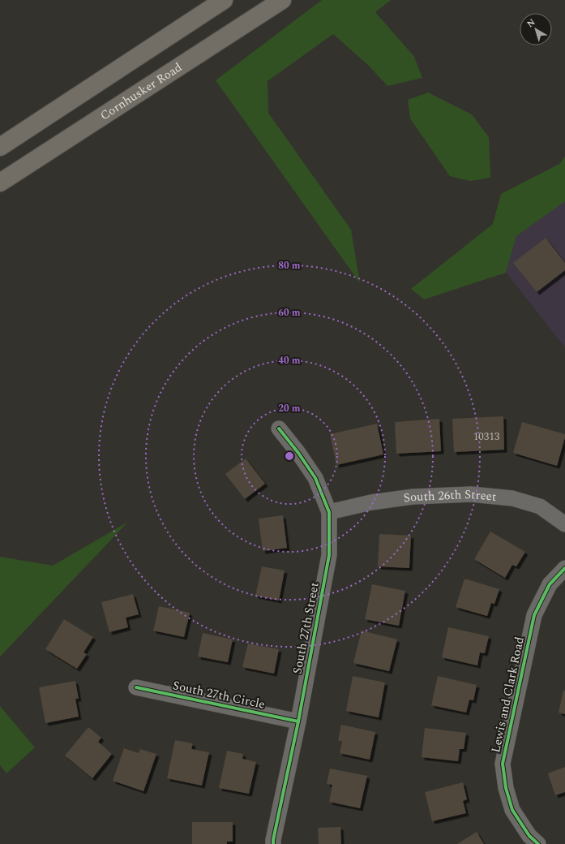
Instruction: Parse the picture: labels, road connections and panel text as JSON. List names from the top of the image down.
{
  "streets": {
    "main road": ["Cornhusker Road"],
    "street": [
      "South 26th Street",
      "South 27th Street",
      "South 27th Circle",
      "Lewis and Clark Road"
    ]
  },
  "crossings": [
    ["South 26th Street", "South 27th Street"],
    ["South 27th Street", "South 27th Circle"]
  ],
  "house_numbers": ["10313"],
  "north": "top left",
  "rings": [
    "80 m",
    "60 m",
    "40 m",
    "20 m"
  ]
}
